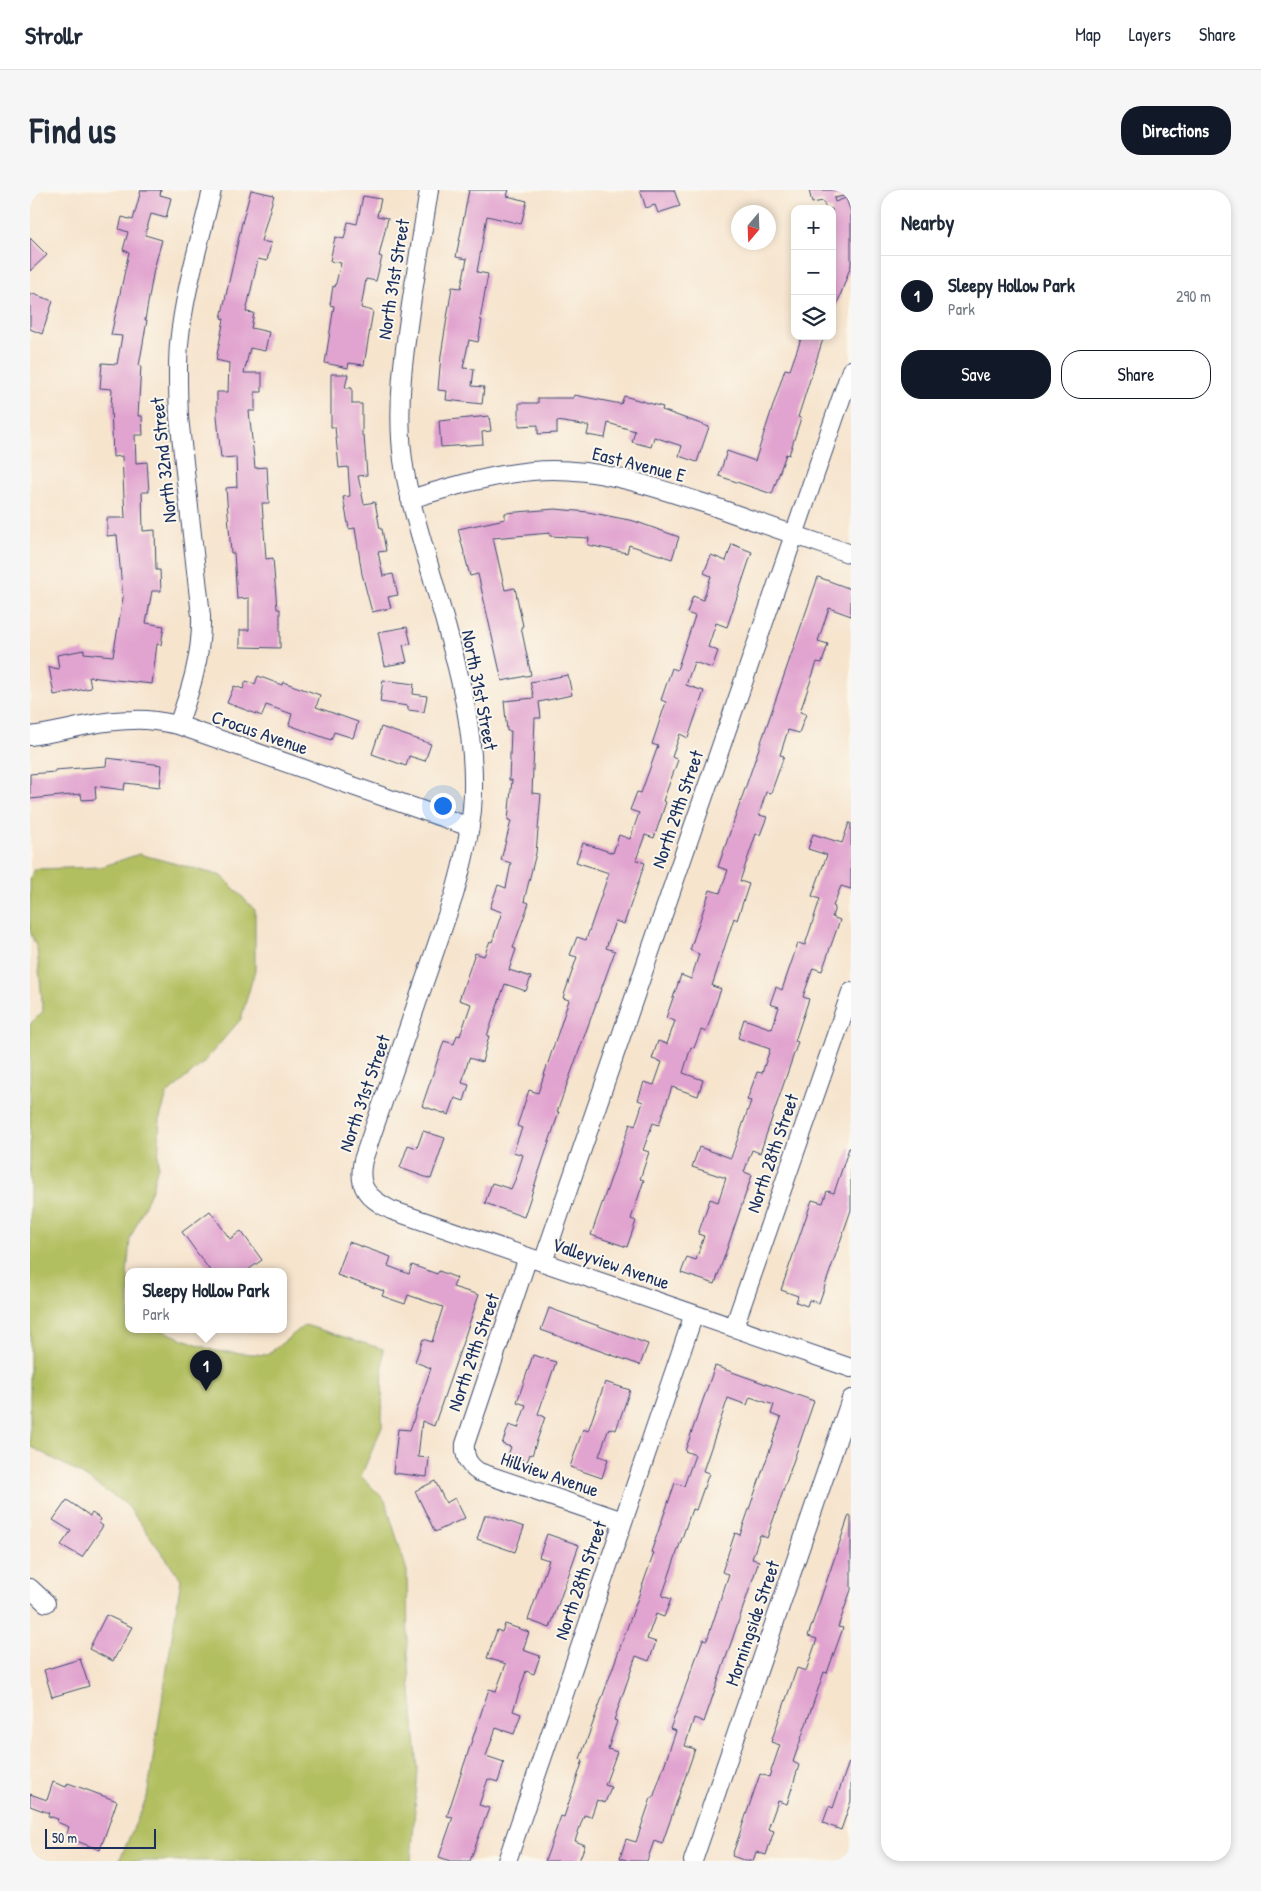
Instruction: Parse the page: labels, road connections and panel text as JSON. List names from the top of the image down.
{
  "streets": {
    "street": [
      "North 31st Street",
      "North 32nd Street",
      "East Avenue E",
      "Crocus Avenue",
      "North 29th Street",
      "North 28th Street",
      "Valleyview Avenue",
      "Hillview Avenue",
      "Morningside Street"
    ]
  },
  "crossings": [
    ["North 31st Street", "East Avenue E"],
    ["North 31st Street", "Crocus Avenue"],
    ["North 31st Street", "Valleyview Avenue"],
    ["North 32nd Street", "Crocus Avenue"],
    ["East Avenue E", "North 29th Street"],
    ["North 29th Street", "Valleyview Avenue"],
    ["North 29th Street", "Hillview Avenue"],
    ["North 28th Street", "Valleyview Avenue"],
    ["North 28th Street", "Hillview Avenue"]
  ],
  "scale_bar": "50 m",
  "north": "bottom",
  "page": {
    "header": "Strollr",
    "nav": ["Map", "Layers", "Share"],
    "buttons": [
      "Directions",
      ["Save", "Share"]
    ],
    "title": "Find us",
    "heading": "Nearby",
    "map_buttons": ["+", "−"],
    "list": [
      {
        "mark": "1",
        "name": "Sleepy Hollow Park",
        "note": "Park",
        "value": "290 m"
      }
    ],
    "popup": ["Sleepy Hollow Park", "Park"],
    "pins": "1",
    "scale": "50 m"
  }
}
